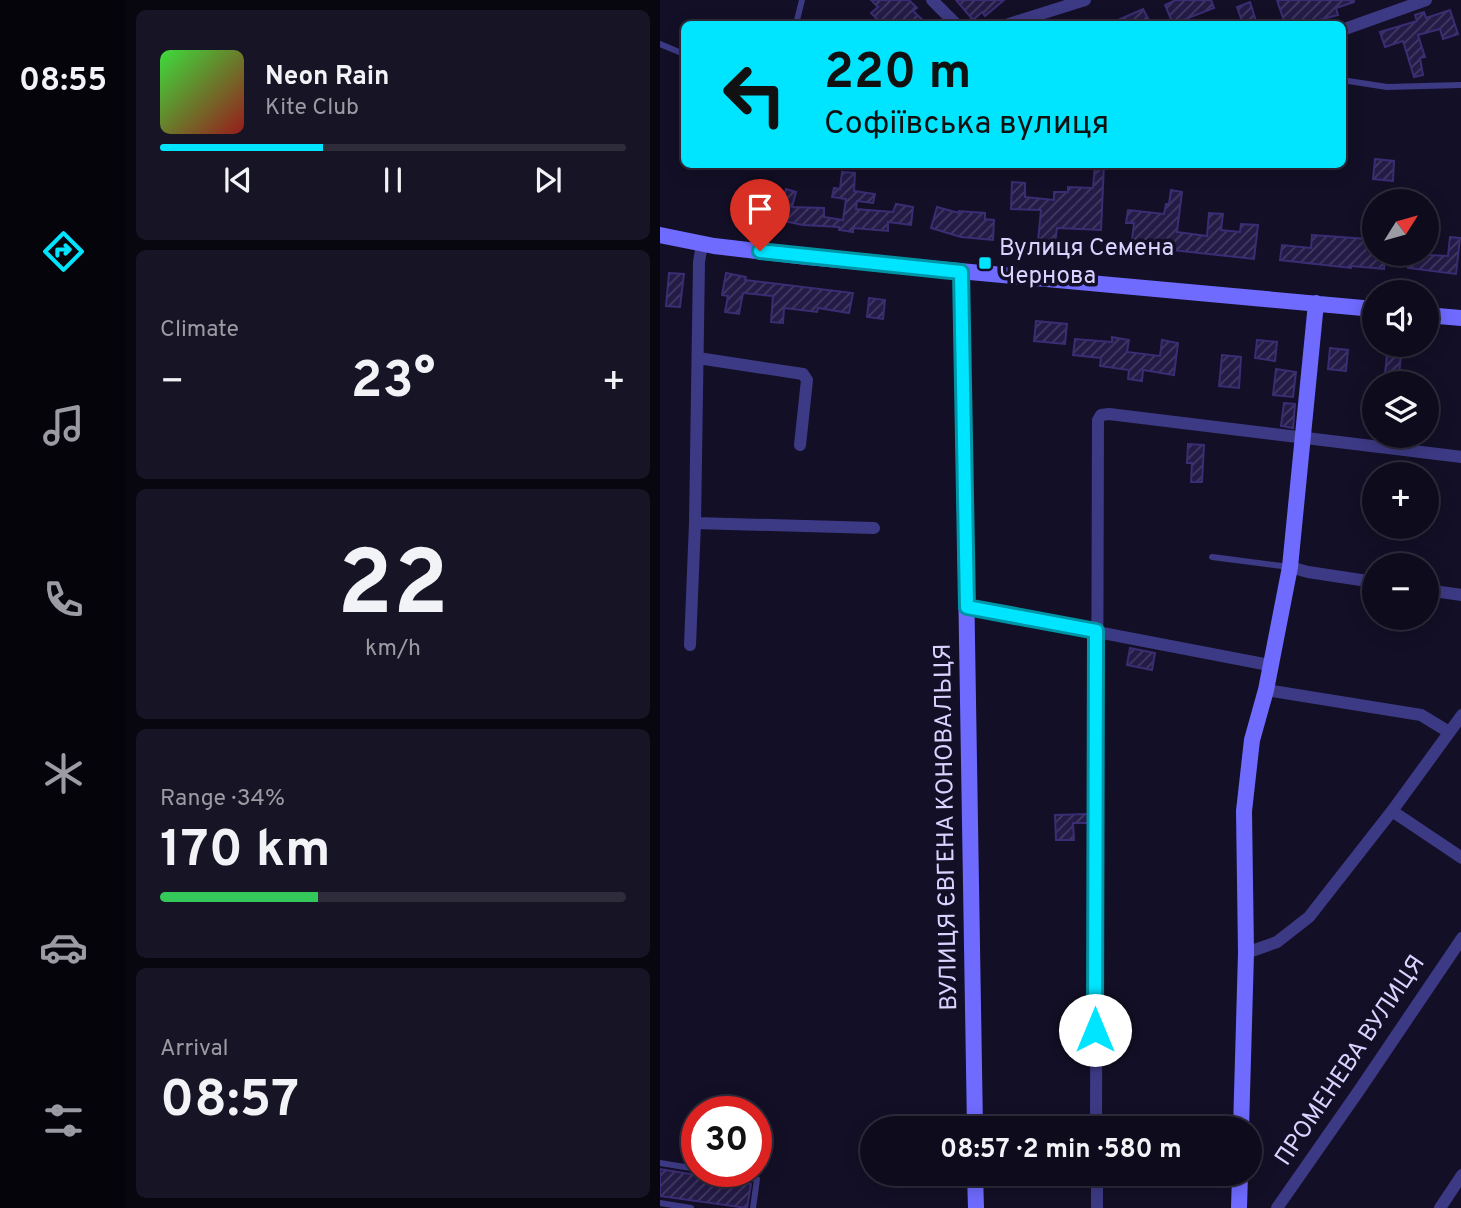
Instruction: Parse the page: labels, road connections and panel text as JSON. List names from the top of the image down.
{
  "streets": {
    "street": ["ВУЛИЦЯ ЄВГЕНА КОНОВАЛЬЦЯ", "ПРОМЕНЕВА ВУЛИЦЯ"]
  },
  "places": {
    "transit": ["Вулиця Семена Чернова"]
  },
  "north": "top right",
  "page": {
    "tabs": "08:55",
    "turn": ["220 m", "Софіївська вулиця"],
    "song": ["Neon Rain", "Kite Club"],
    "map_buttons": ["+", "−"],
    "tile": [
      "Climate",
      ["22", "km/h"],
      ["Range · 34%", "170 km"],
      ["Arrival", "08:57"]
    ],
    "heat": ["−", "23°", "+"],
    "limit": "30",
    "trip": "08:57 · 2 min · 580 m"
  }
}
